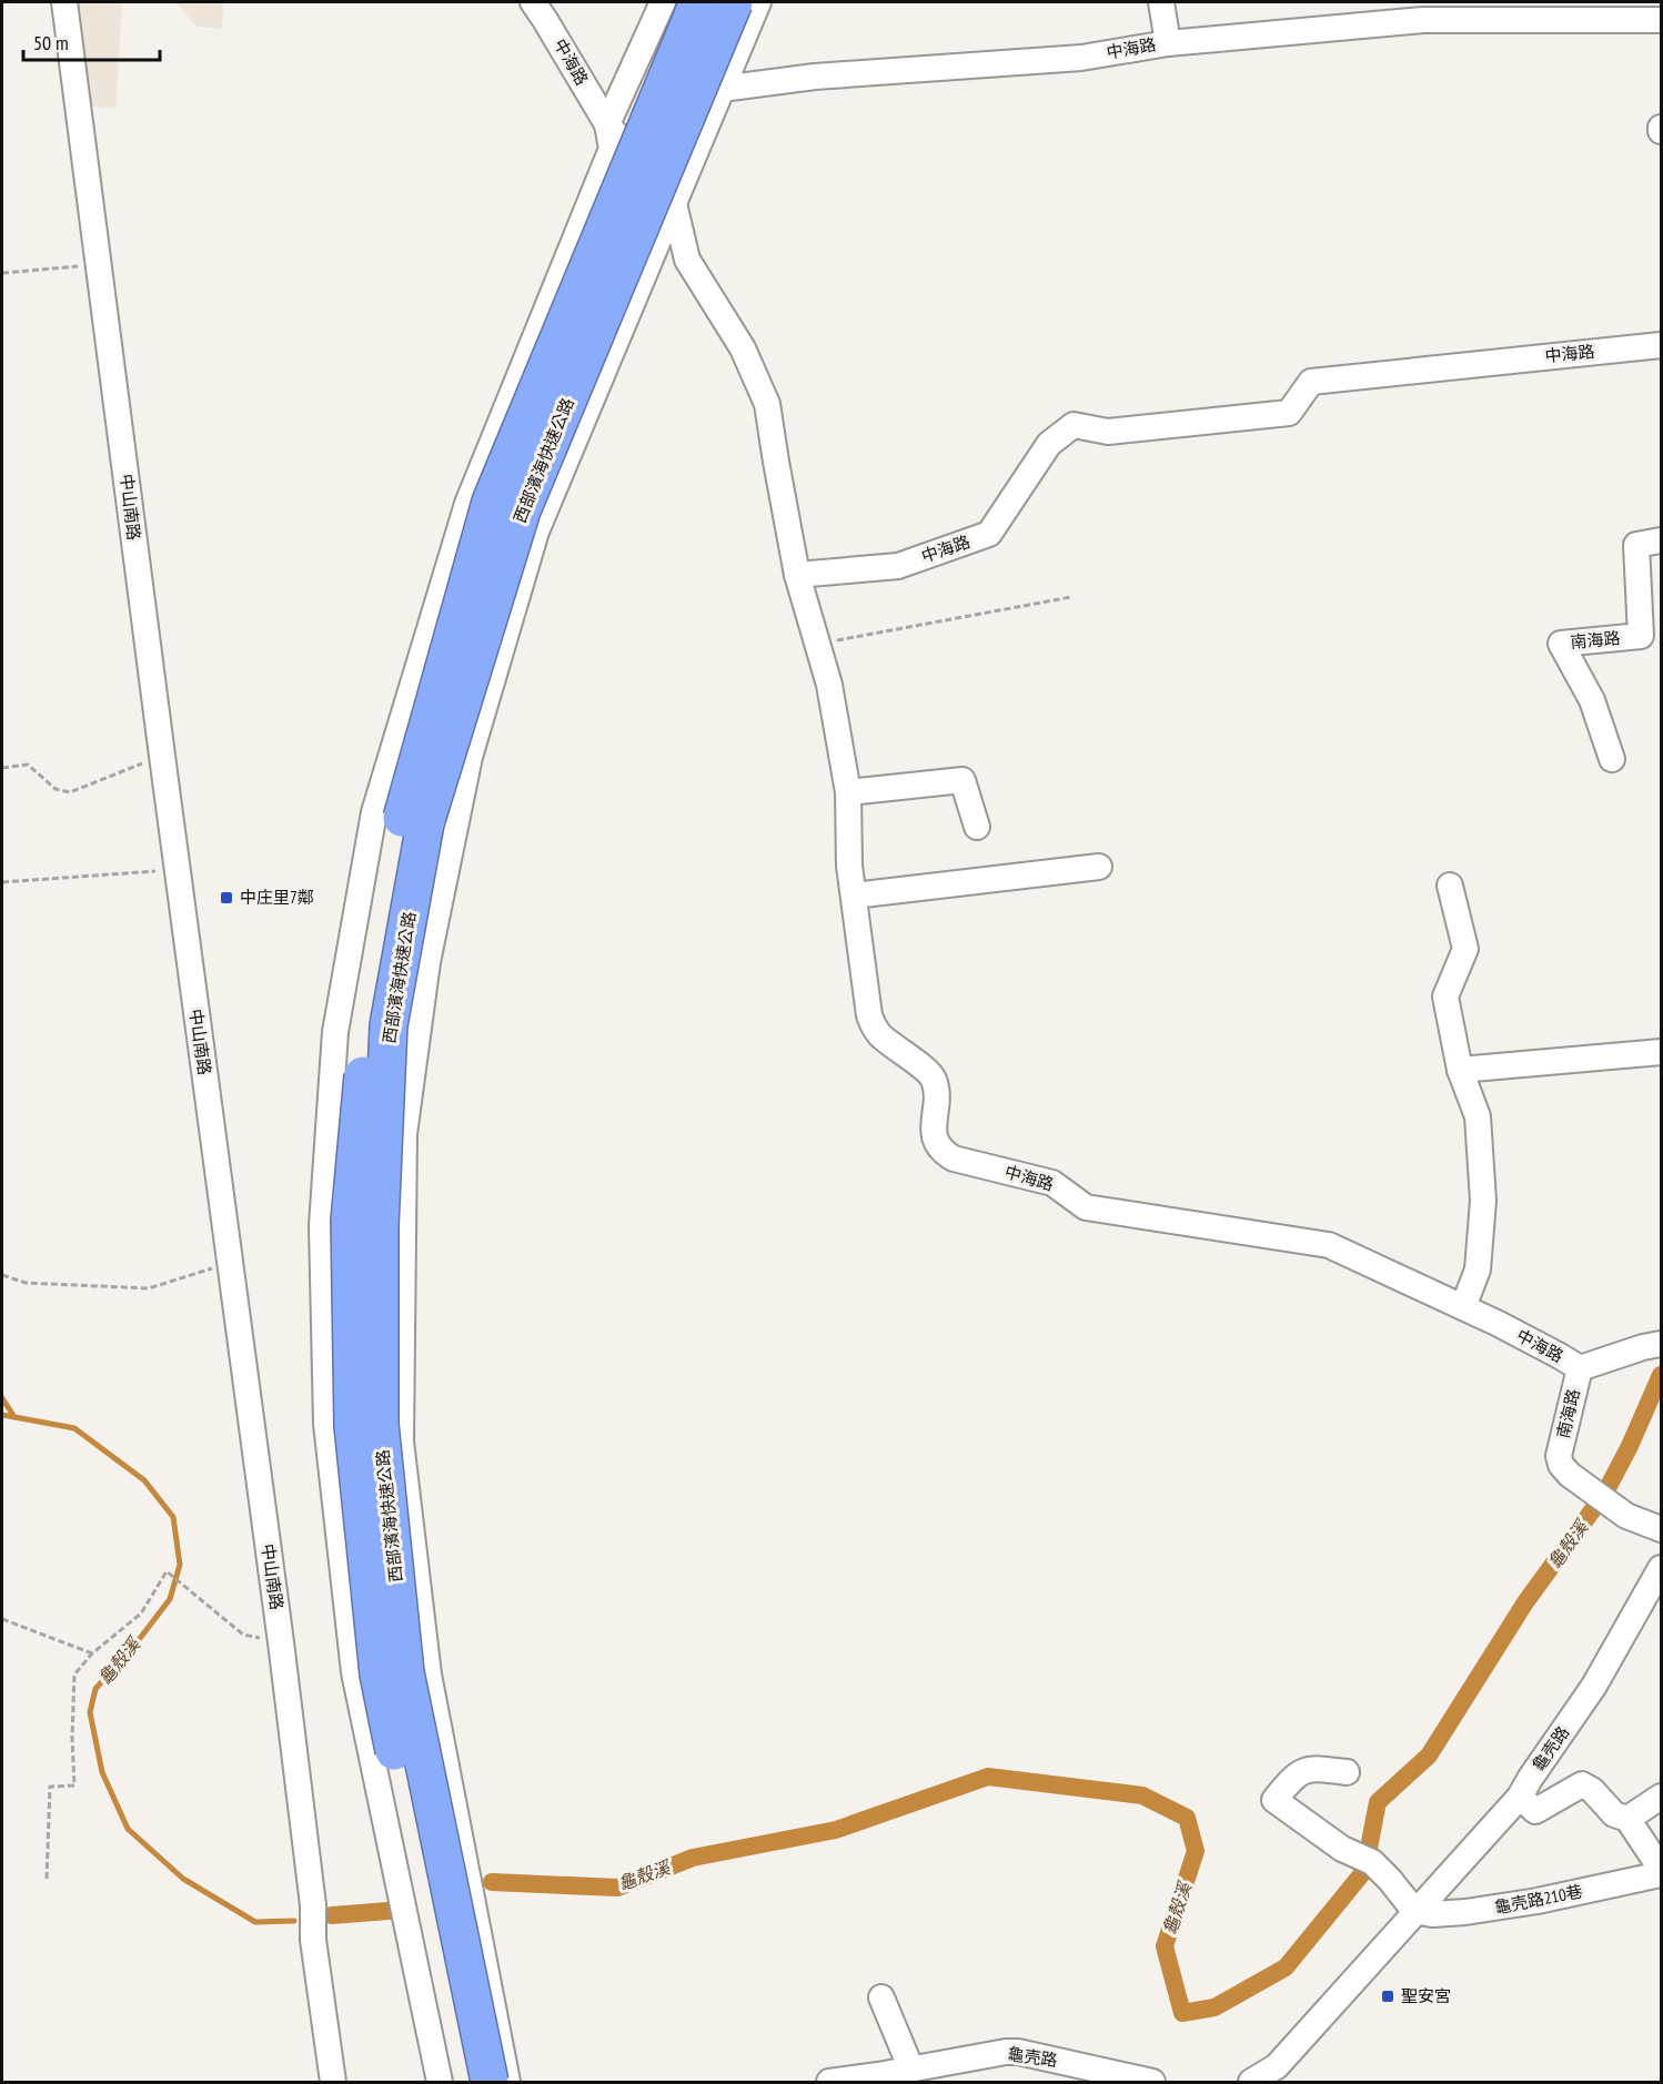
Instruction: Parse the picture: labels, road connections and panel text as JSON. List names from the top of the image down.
{
  "streets": {
    "highway": ["西部濱海快速公路"],
    "street": [
      "中海路",
      "中山南路",
      "南海路",
      "龜壳路",
      "龜壳路210巷"
    ]
  },
  "crossings": [
    ["中海路", "南海路"],
    ["龜壳路", "龜壳路210巷"]
  ],
  "water": ["龜殼溪"],
  "places": {
    "transit": ["中庄里7鄰", "聖安宮"]
  },
  "scale_bar": "50 m"
}
